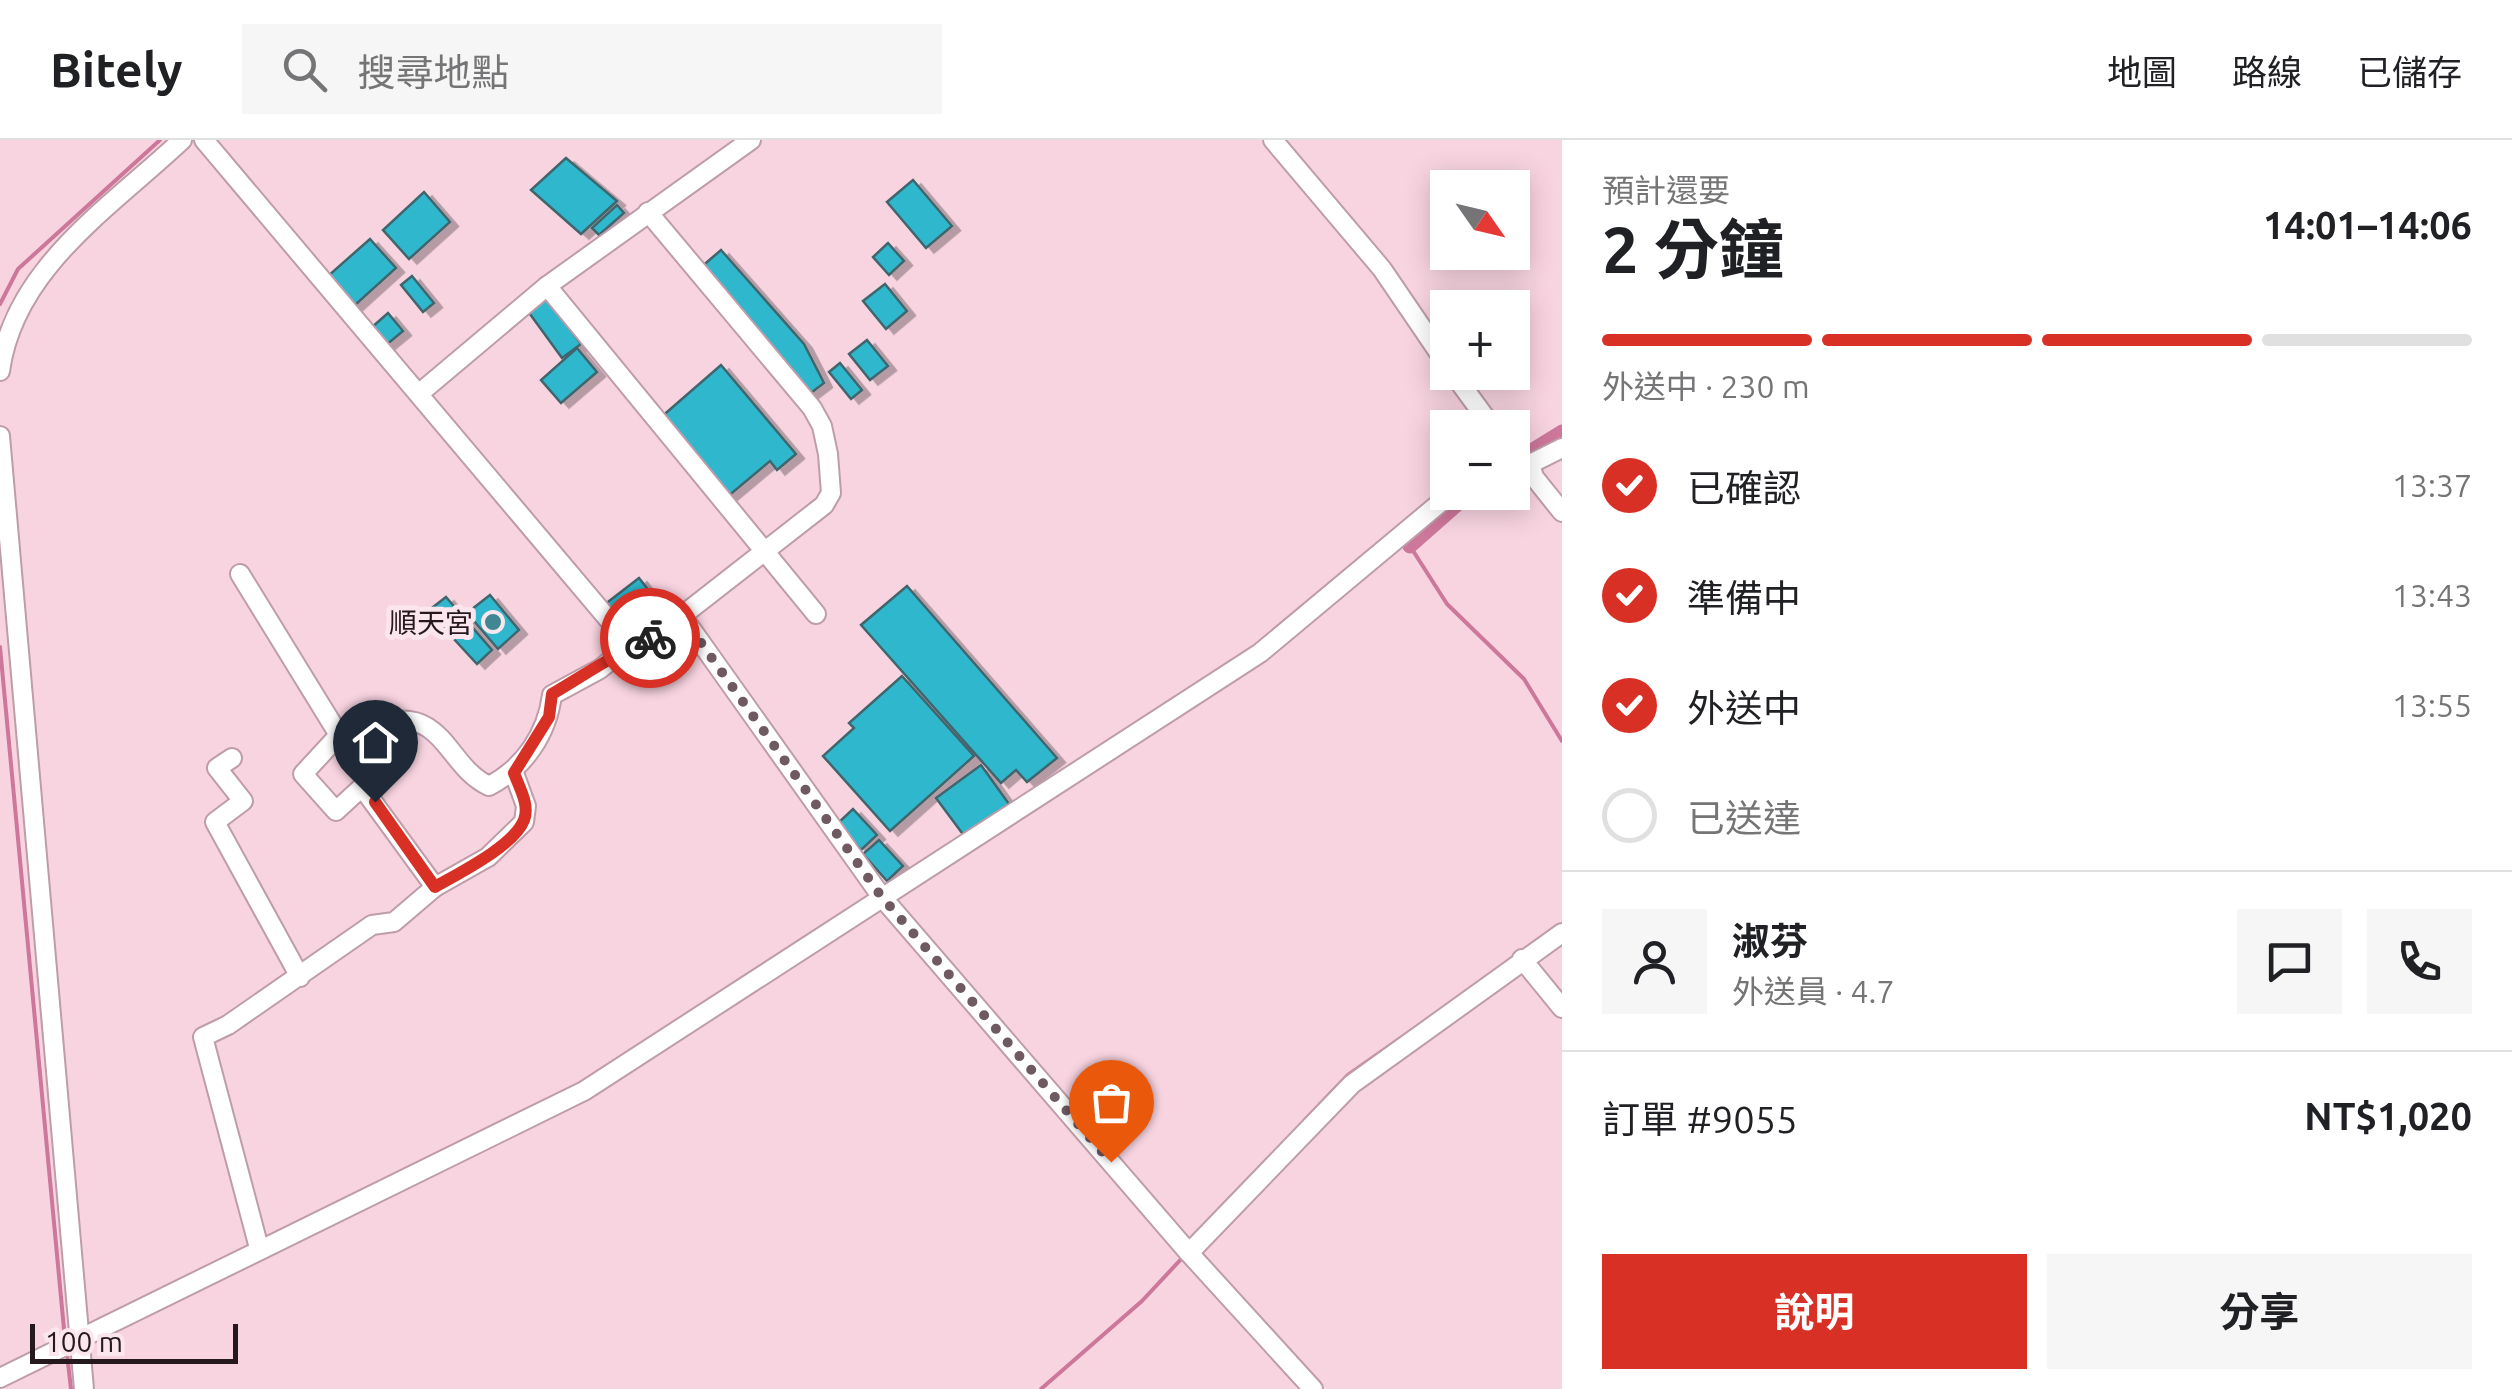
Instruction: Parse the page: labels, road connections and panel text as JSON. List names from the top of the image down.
{
  "places": ["順天宮"],
  "scale_bar": "100 m",
  "north": "bottom right",
  "page": {
    "header": "Bitely",
    "search": "搜尋地點",
    "nav": ["地圖", "路線", "已儲存"],
    "heading": ["2 分鐘", "預計還要", "14:01–14:06"],
    "panel": [
      "淑芬",
      "外送員 · 4.7",
      "訂單 #9055",
      "NT$1,020"
    ],
    "map_buttons": ["+", "−"],
    "bar": "外送中 · 230 m",
    "list": [
      ["已確認", "13:37"],
      ["準備中", "13:43"],
      ["外送中", "13:55"],
      "已送達"
    ],
    "buttons": ["說明", "分享"],
    "scale": "100 m"
  }
}
